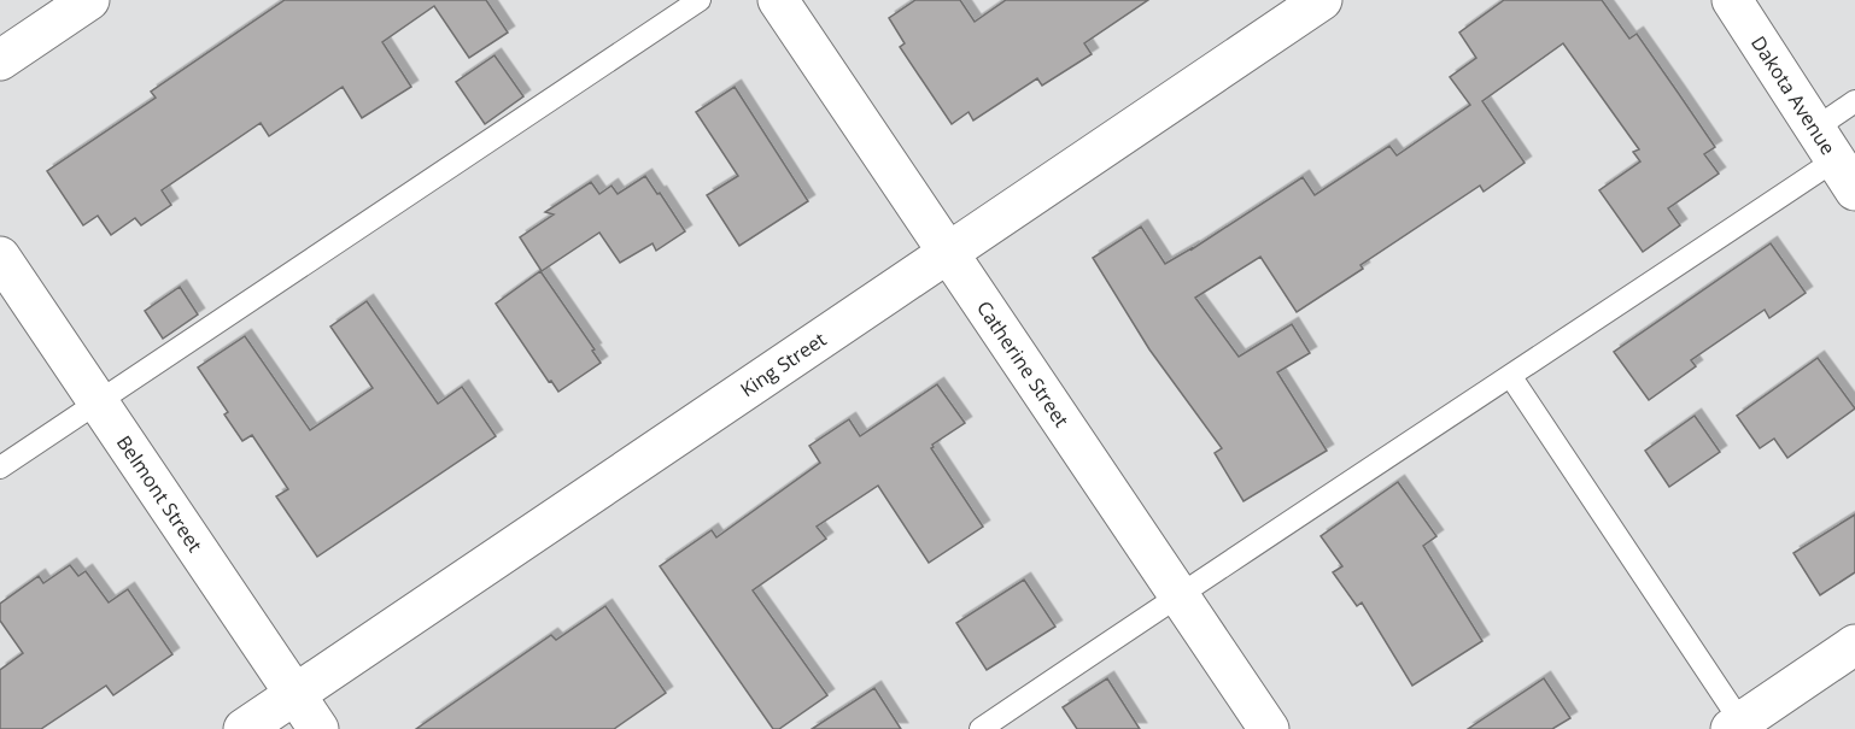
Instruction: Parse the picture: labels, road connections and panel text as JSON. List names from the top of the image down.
{
  "streets": {
    "street": [
      "Dakota Avenue",
      "Catherine Street",
      "King Street",
      "Belmont Street"
    ]
  },
  "crossings": [
    ["Catherine Street", "King Street"],
    ["King Street", "Belmont Street"]
  ]
}
